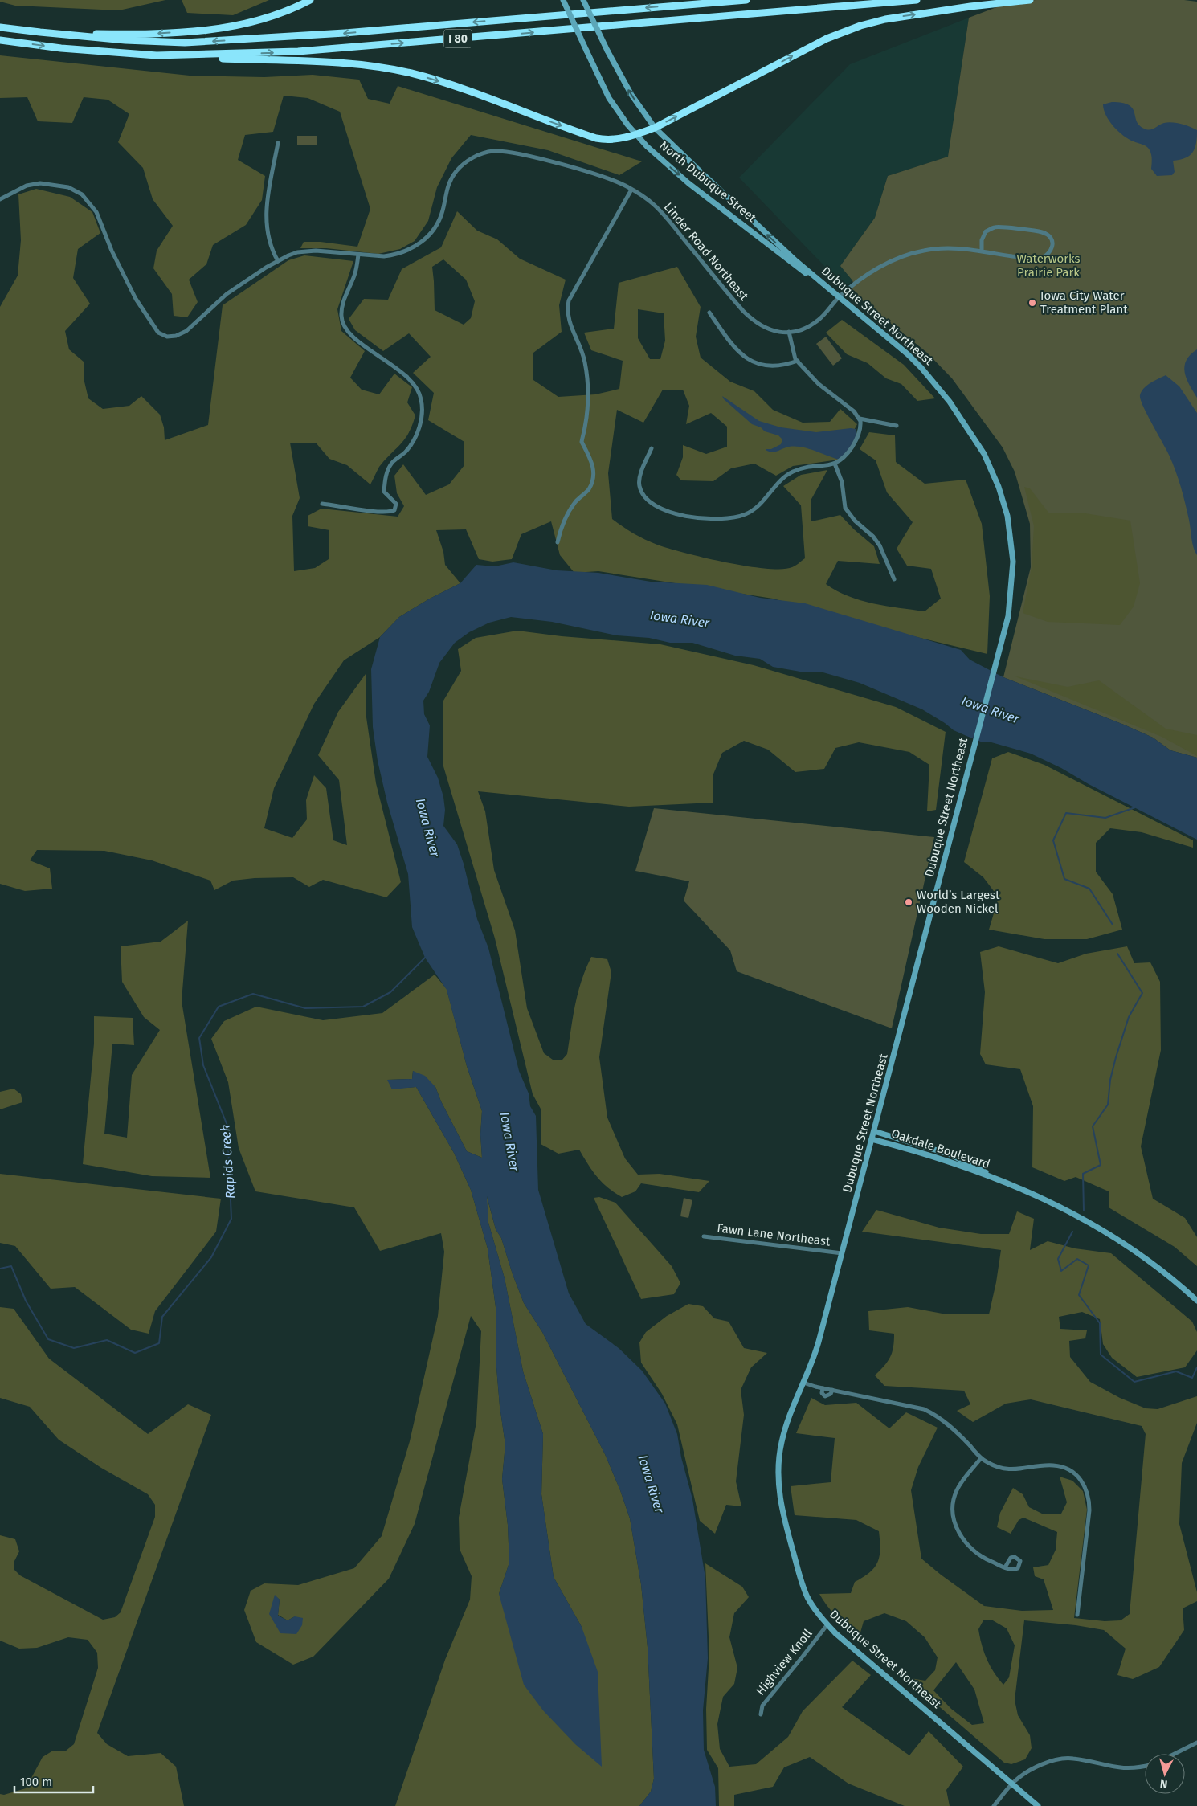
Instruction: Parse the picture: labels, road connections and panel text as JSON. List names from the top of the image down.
{
  "streets": {
    "highway": ["I 80"],
    "main road": ["North Dubuque Street", "Dubuque Street Northeast", "Oakdale Boulevard"],
    "street": ["Linder Road Northeast", "Fawn Lane Northeast", "Highview Knoll"]
  },
  "crossings": [
    ["North Dubuque Street", "Dubuque Street Northeast"],
    ["Linder Road Northeast", "Dubuque Street Northeast"],
    ["Dubuque Street Northeast", "Oakdale Boulevard"],
    ["Dubuque Street Northeast", "Fawn Lane Northeast"],
    ["Dubuque Street Northeast", "Highview Knoll"]
  ],
  "one_way": ["North Dubuque Street"],
  "water": ["Iowa River", "Rapids Creek"],
  "parks": ["Waterworks Prairie Park"],
  "places": ["Iowa City Water Treatment Plant", "World’s Largest Wooden Nickel"],
  "scale_bar": "100 m",
  "north": "bottom"
}
